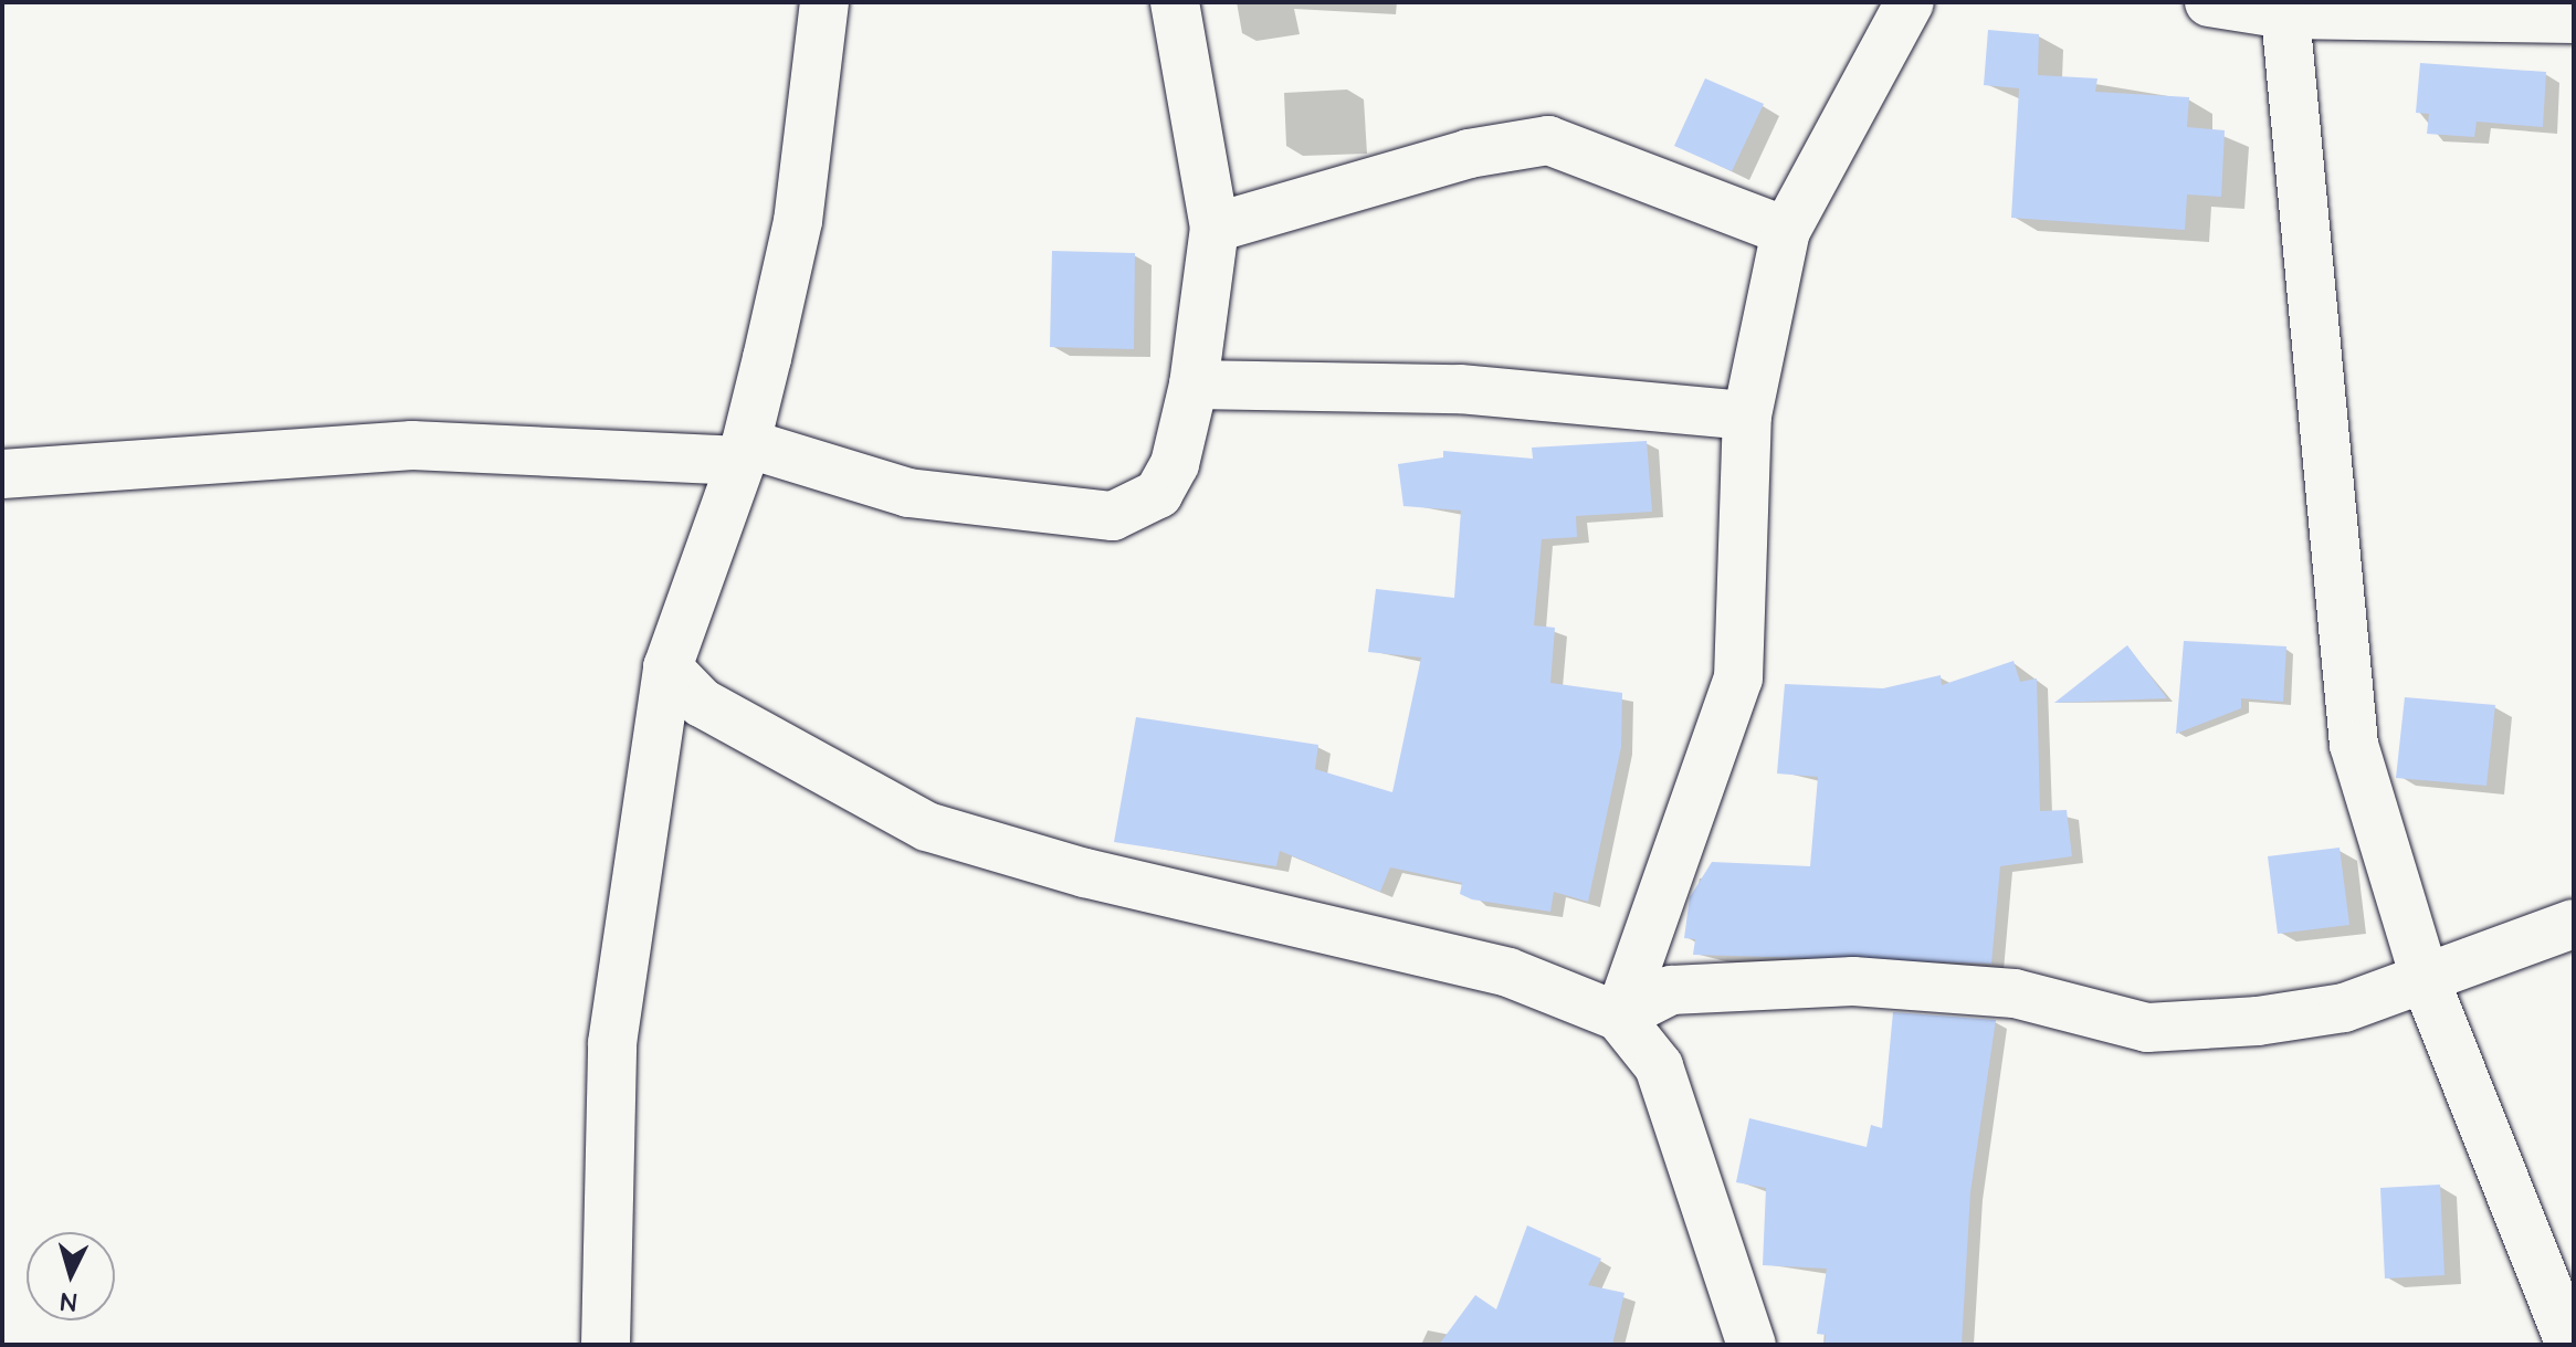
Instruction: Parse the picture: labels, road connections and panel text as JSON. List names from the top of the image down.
{
  "north": "bottom"
}
